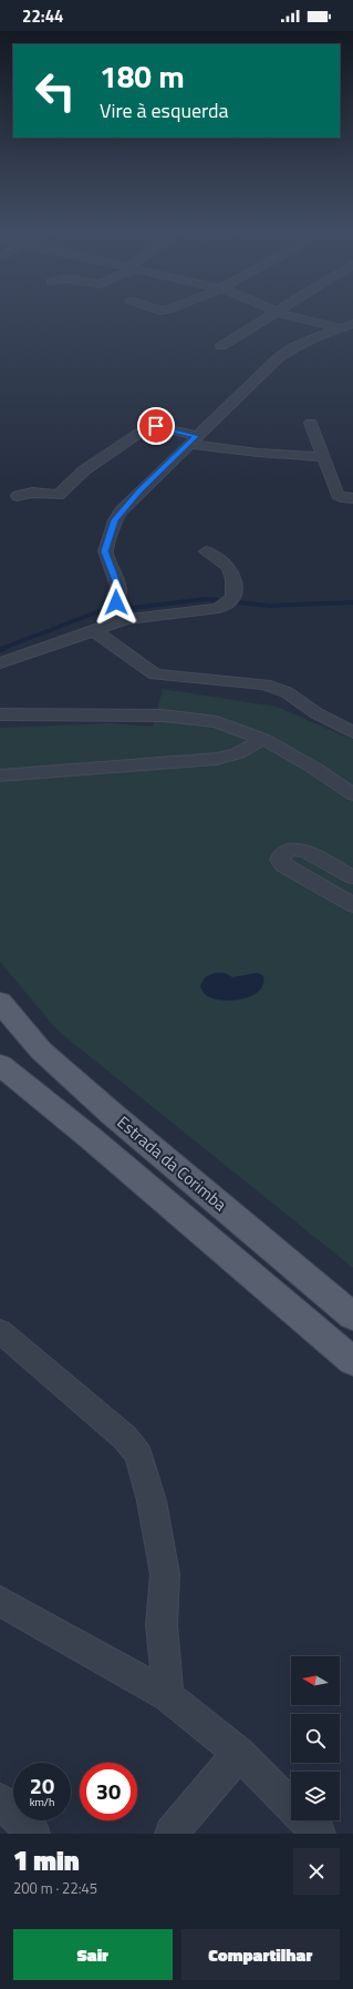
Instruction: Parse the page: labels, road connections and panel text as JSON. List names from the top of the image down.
{
  "streets": {
    "main road": ["Estrada da Corimba"]
  },
  "north": "left",
  "page": {
    "status": "22:44",
    "turn": ["180 m", "Vire à esquerda"],
    "speed": "20 km/h",
    "limit": "30",
    "heading": ["1 min", "200 m · 22:45"],
    "buttons": ["Sair", "Compartilhar"]
  }
}
